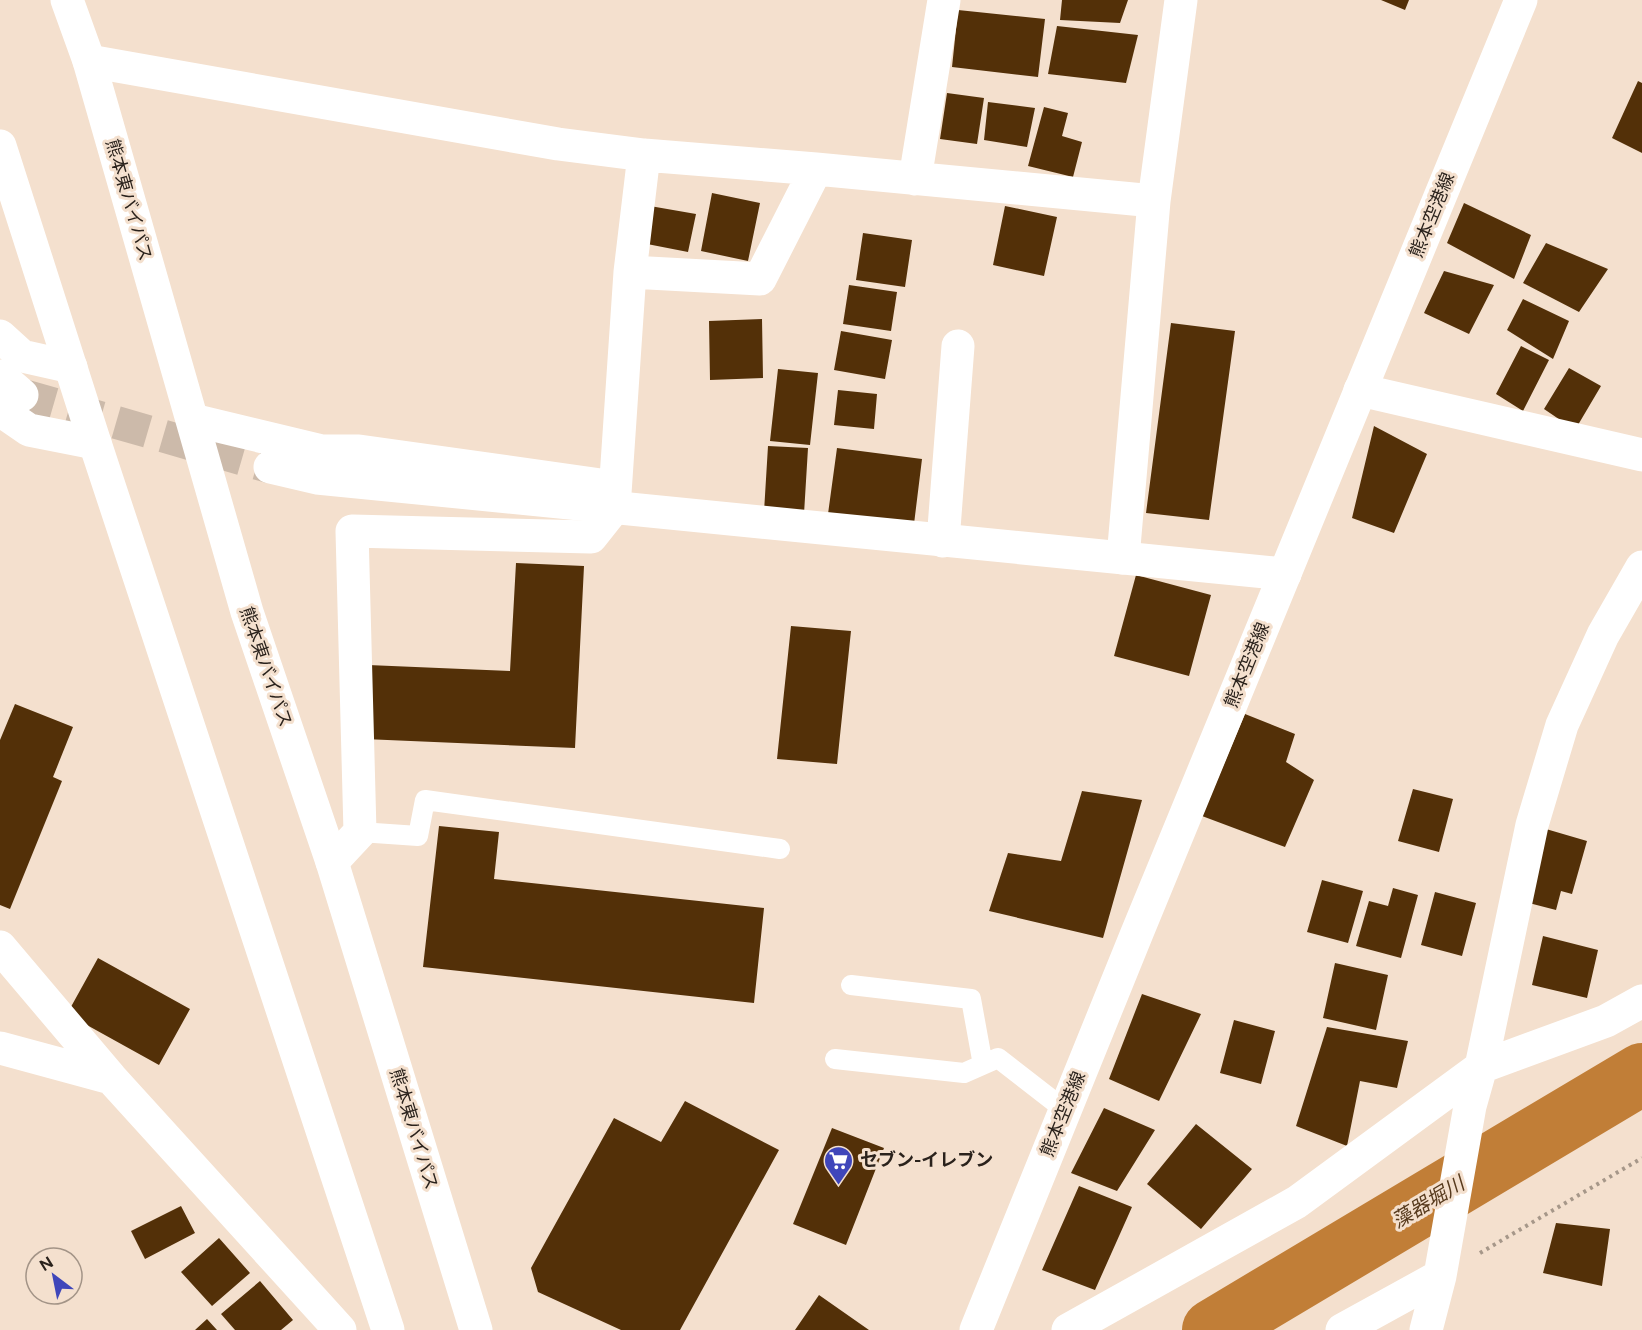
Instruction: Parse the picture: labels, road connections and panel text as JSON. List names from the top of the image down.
{
  "streets": {
    "main road": ["熊本東バイパス", "熊本空港線"]
  },
  "water": ["藻器堀川"],
  "places": {
    "supermarket": ["セブン-イレブン"]
  },
  "north": "top left"
}
